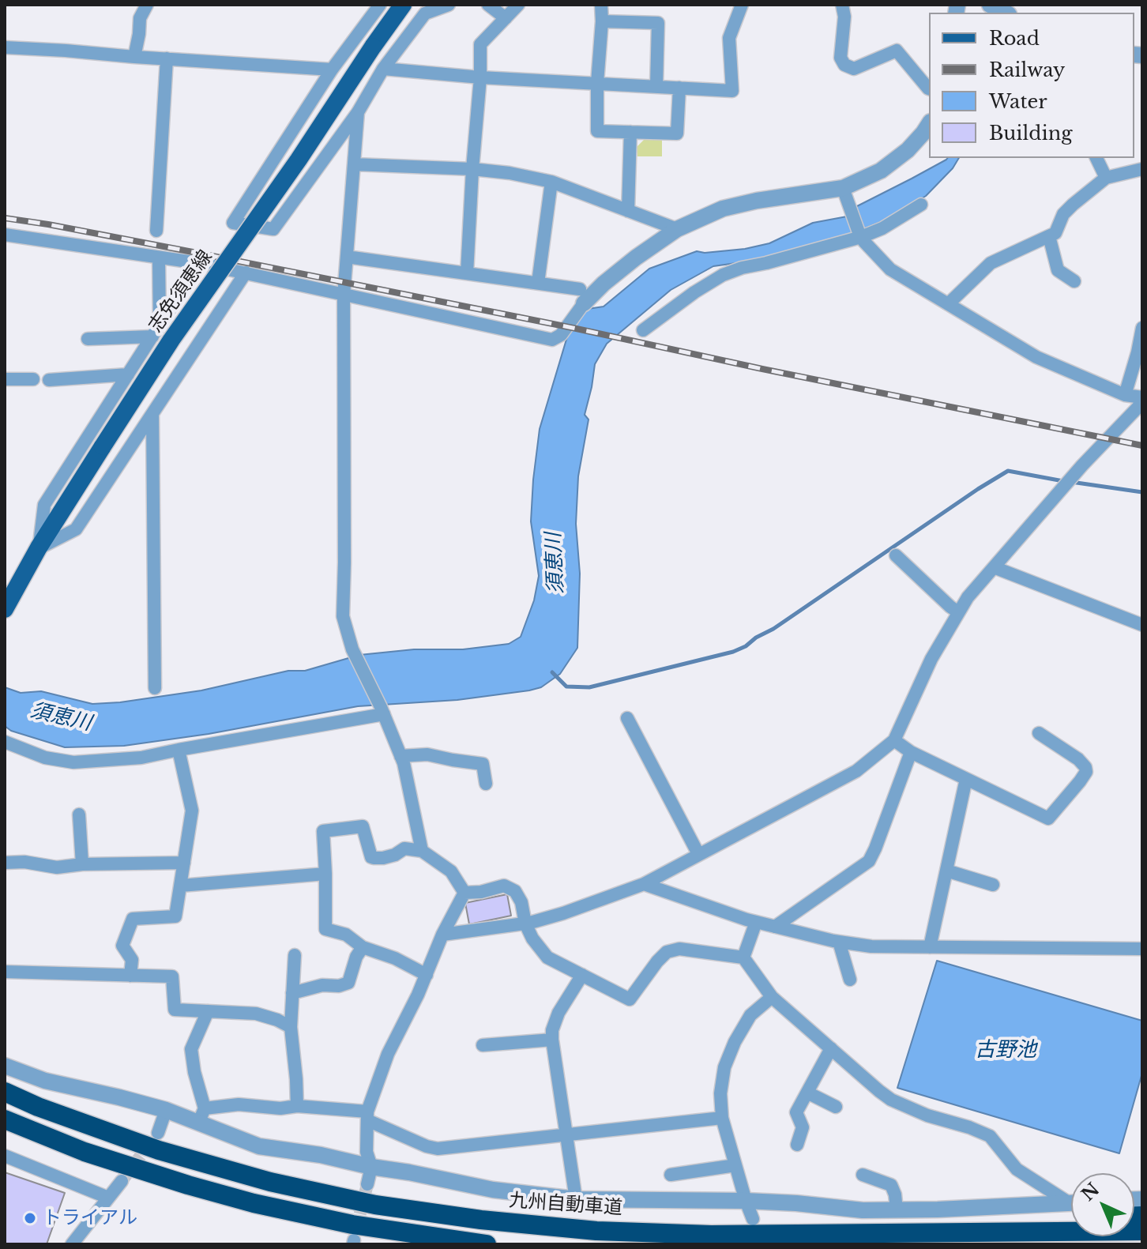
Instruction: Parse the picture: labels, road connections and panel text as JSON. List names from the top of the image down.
{
  "streets": {
    "highway": ["九州自動車道"],
    "main road": ["志免須恵線"]
  },
  "water": ["須恵川", "古野池"],
  "places": ["トライアル"],
  "legend": [
    "Road",
    "Railway",
    "Water",
    "Building"
  ],
  "north": "top left"
}
